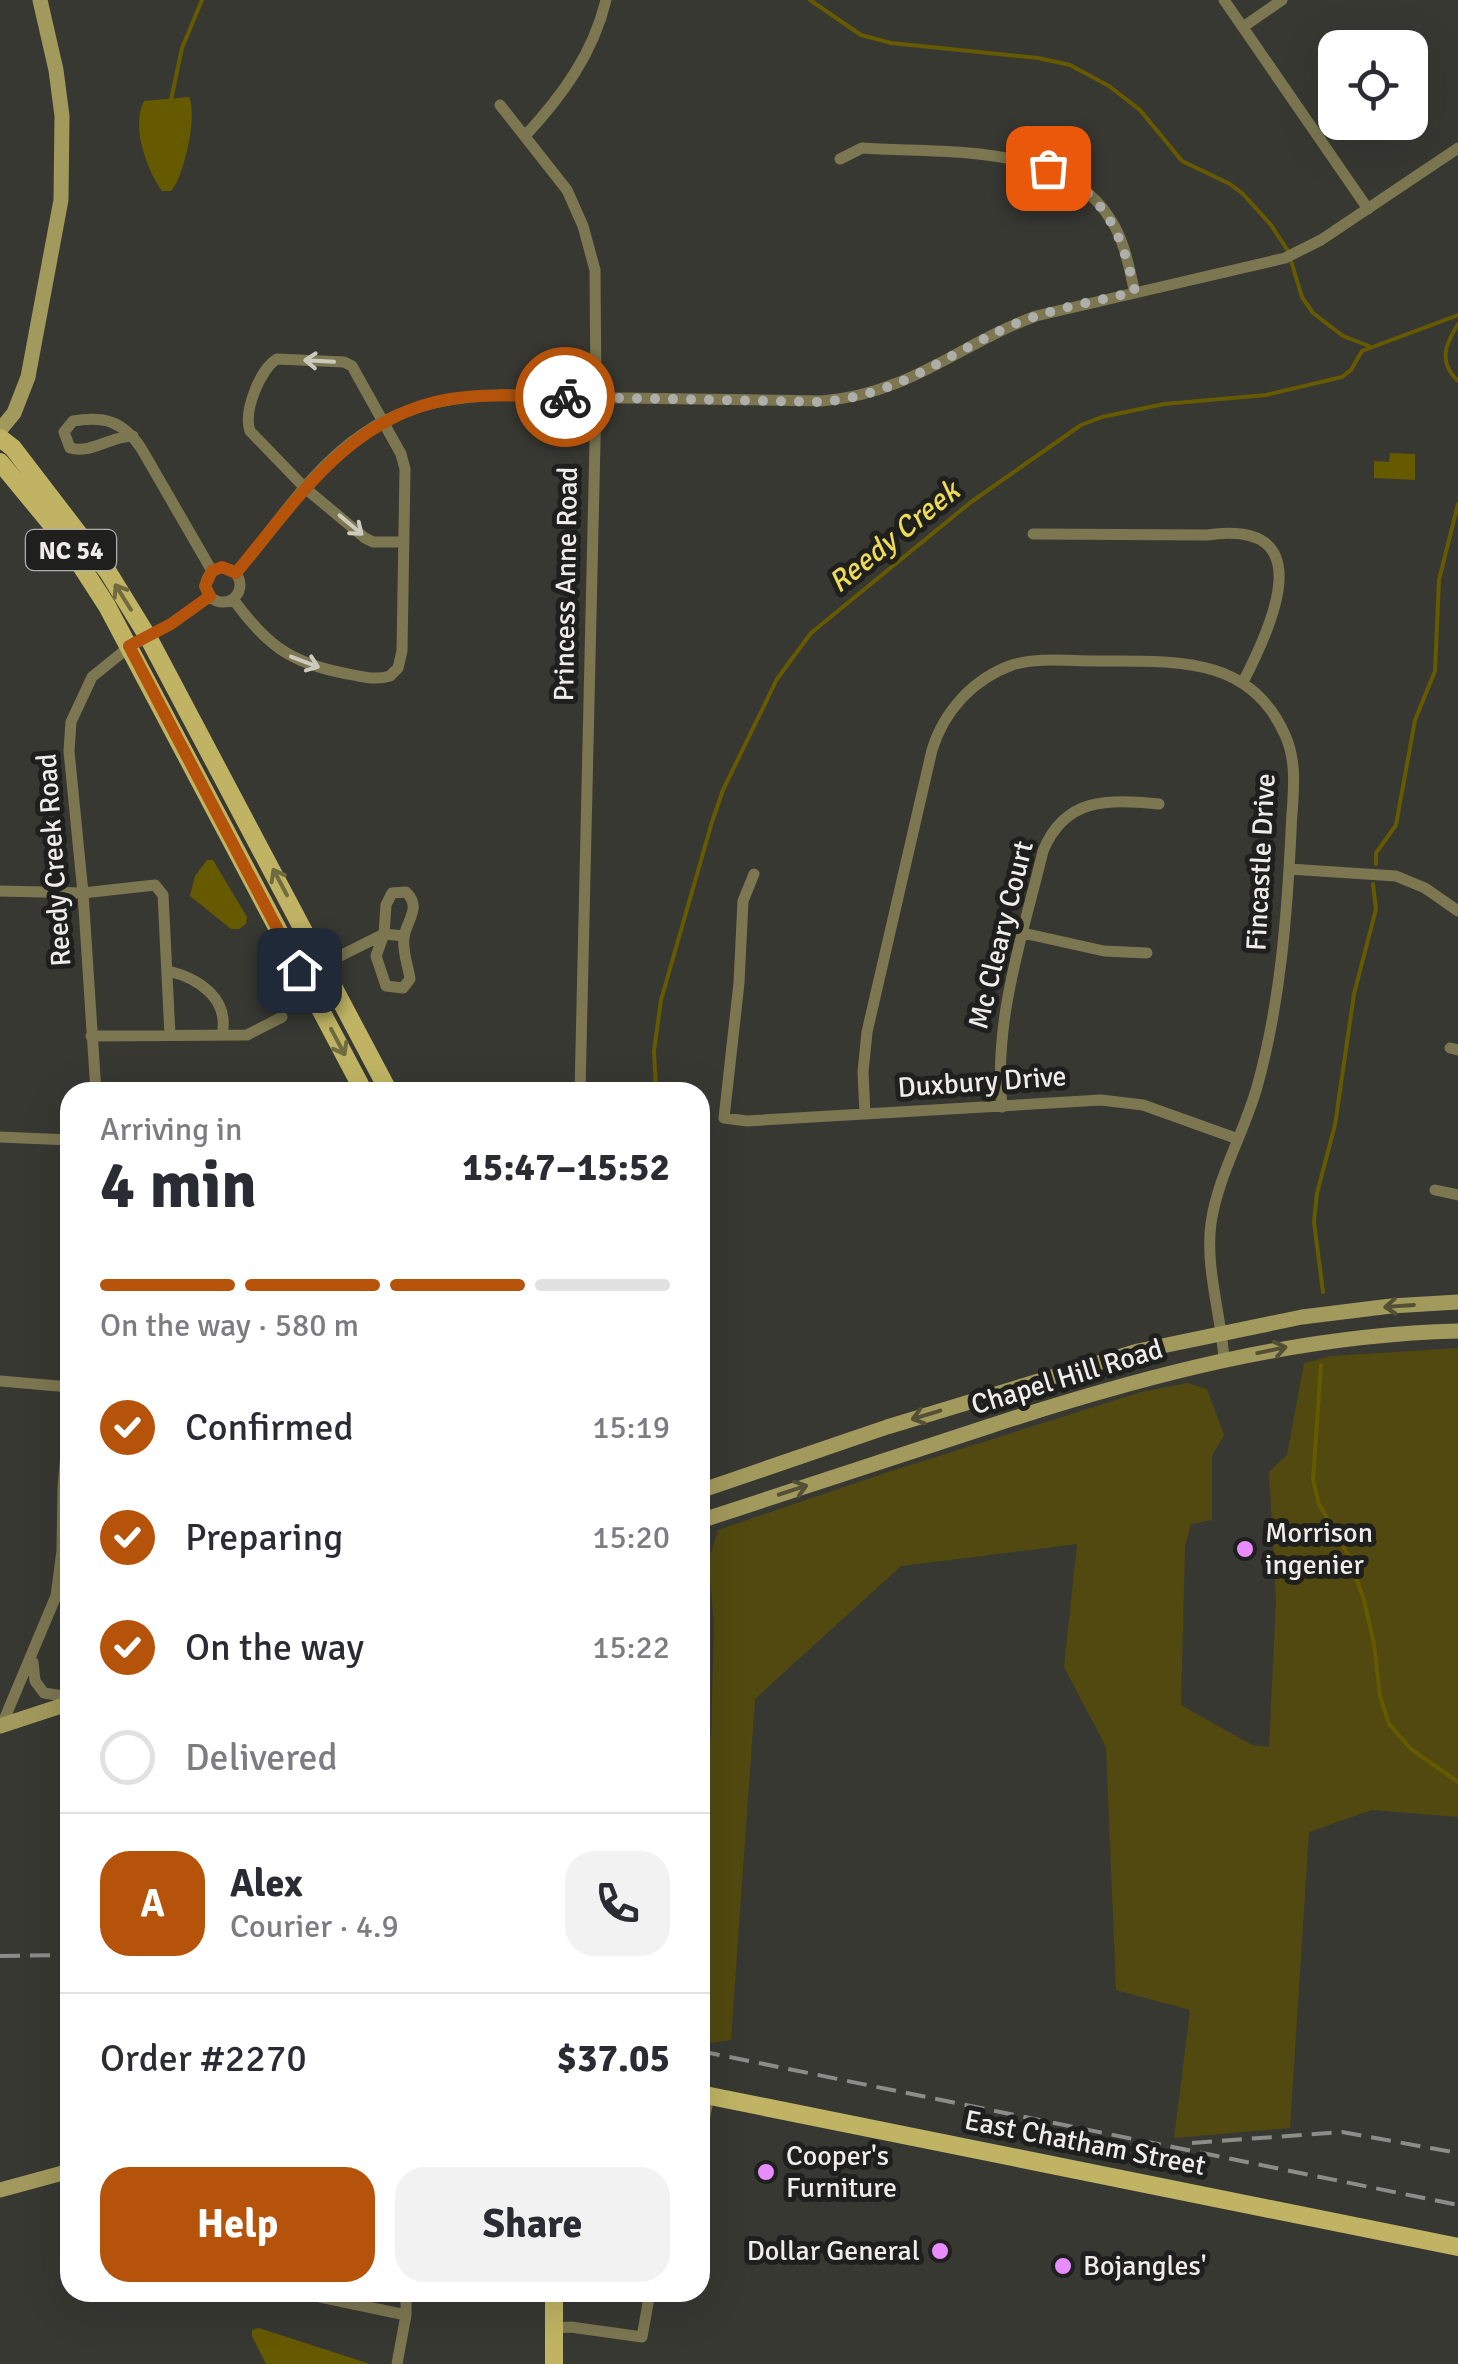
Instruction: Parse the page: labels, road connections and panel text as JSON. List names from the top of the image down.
{
  "streets": {
    "main road": ["NC 54", "Chapel Hill Road", "East Chatham Street"],
    "street": [
      "Princess Anne Road",
      "Reedy Creek Road",
      "Fincastle Drive",
      "Mc Cleary Court",
      "Duxbury Drive"
    ]
  },
  "crossings": [
    ["NC 54", "Reedy Creek Road"],
    ["Fincastle Drive", "Duxbury Drive"],
    ["Fincastle Drive", "Chapel Hill Road"],
    ["Mc Cleary Court", "Duxbury Drive"]
  ],
  "water": ["Reedy Creek"],
  "places": [
    "Morrison ingenier",
    "Cooper's Furniture",
    "Dollar General",
    "Bojangles'"
  ],
  "page": {
    "heading": ["4 min", "Arriving in", "15:47–15:52"],
    "panel": [
      "Alex",
      "Courier · 4.9",
      "Order #2270",
      "$37.05"
    ],
    "bar": "On the way · 580 m",
    "list": [
      ["Confirmed", "15:19"],
      ["Preparing", "15:20"],
      ["On the way", "15:22"],
      "Delivered"
    ],
    "round": "A",
    "buttons": ["Help", "Share"]
  }
}
